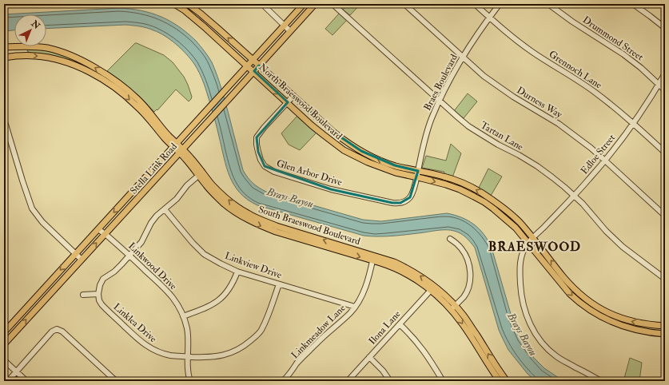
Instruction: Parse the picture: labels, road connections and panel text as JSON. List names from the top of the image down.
{
  "streets": {
    "main road": ["North Braeswood Boulevard", "Stella Link Road", "South Braeswood Boulevard"],
    "street": [
      "Drummond Street",
      "Grennoch Lane",
      "Braes Boulevard",
      "Durness Way",
      "Tartan Lane",
      "Edloe Street",
      "Glen Arbor Drive",
      "Linkview Drive",
      "Linkwood Drive",
      "Linklea Drive",
      "Ilona Lane",
      "Linkmeadow Lane"
    ]
  },
  "crossings": [
    ["Drummond Street", "Edloe Street"],
    ["Grennoch Lane", "Braes Boulevard"],
    ["Grennoch Lane", "Edloe Street"],
    ["Braes Boulevard", "North Braeswood Boulevard"],
    ["Braes Boulevard", "Durness Way"],
    ["Braes Boulevard", "Tartan Lane"],
    ["Braes Boulevard", "Glen Arbor Drive"],
    ["North Braeswood Boulevard", "Edloe Street"],
    ["North Braeswood Boulevard", "Stella Link Road"],
    ["North Braeswood Boulevard", "Glen Arbor Drive"],
    ["Durness Way", "Edloe Street"],
    ["Tartan Lane", "Edloe Street"],
    ["Stella Link Road", "South Braeswood Boulevard"],
    ["Stella Link Road", "Linkwood Drive"],
    ["South Braeswood Boulevard", "Ilona Lane"],
    ["South Braeswood Boulevard", "Linkmeadow Lane"],
    ["Linkview Drive", "Linklea Drive"],
    ["Linkview Drive", "Linkmeadow Lane"],
    ["Linkwood Drive", "Linklea Drive"]
  ],
  "districts": ["BRAESWOOD"],
  "water": ["Brays Bayou"],
  "north": "top right"
}
